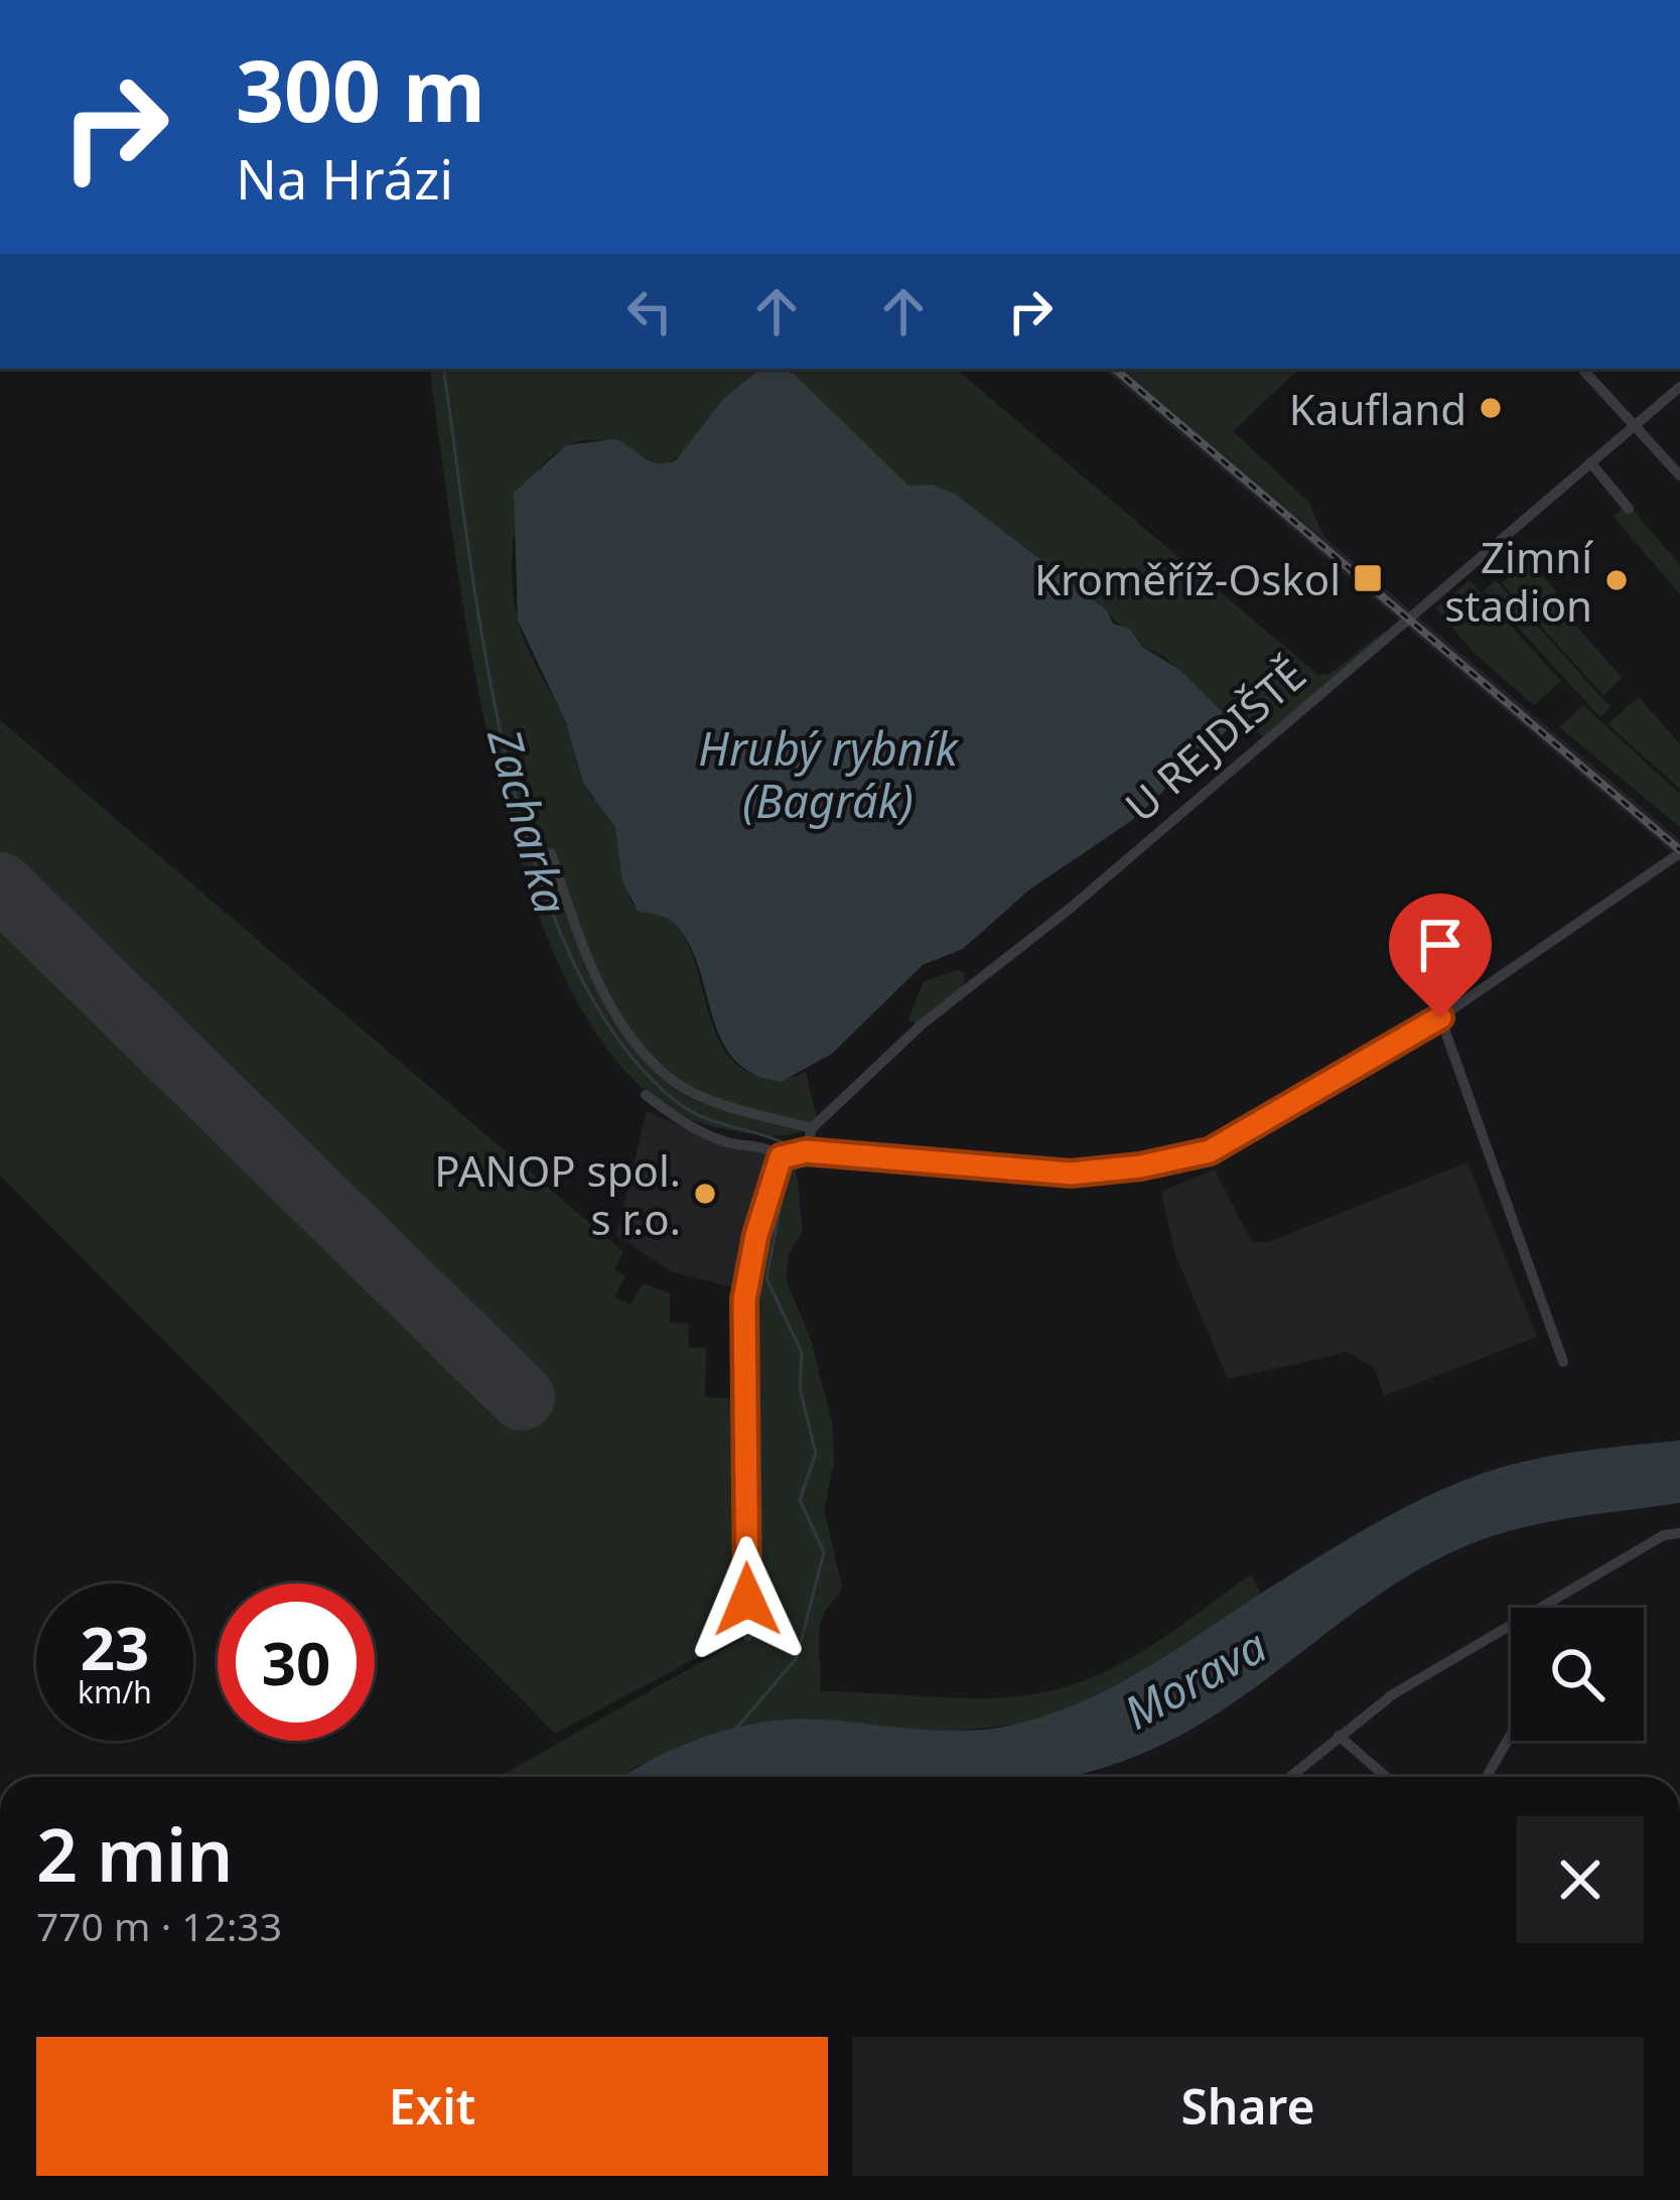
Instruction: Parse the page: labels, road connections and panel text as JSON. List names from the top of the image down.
{
  "streets": {
    "street": ["U REJDIŠTĚ"]
  },
  "water": ["Hrubý rybník (Bagrák)", "Zacharka", "Morava"],
  "places": {
    "other": ["Kaufland", "Zimní stadion", "PANOP spol. s r.o."],
    "transit": ["Kroměříž-Oskol"]
  },
  "page": {
    "turn": ["300 m", "Na Hrázi"],
    "speed": "23 km/h",
    "limit": "30",
    "heading": ["2 min", "770 m · 12:33"],
    "buttons": ["Exit", "Share"]
  }
}
